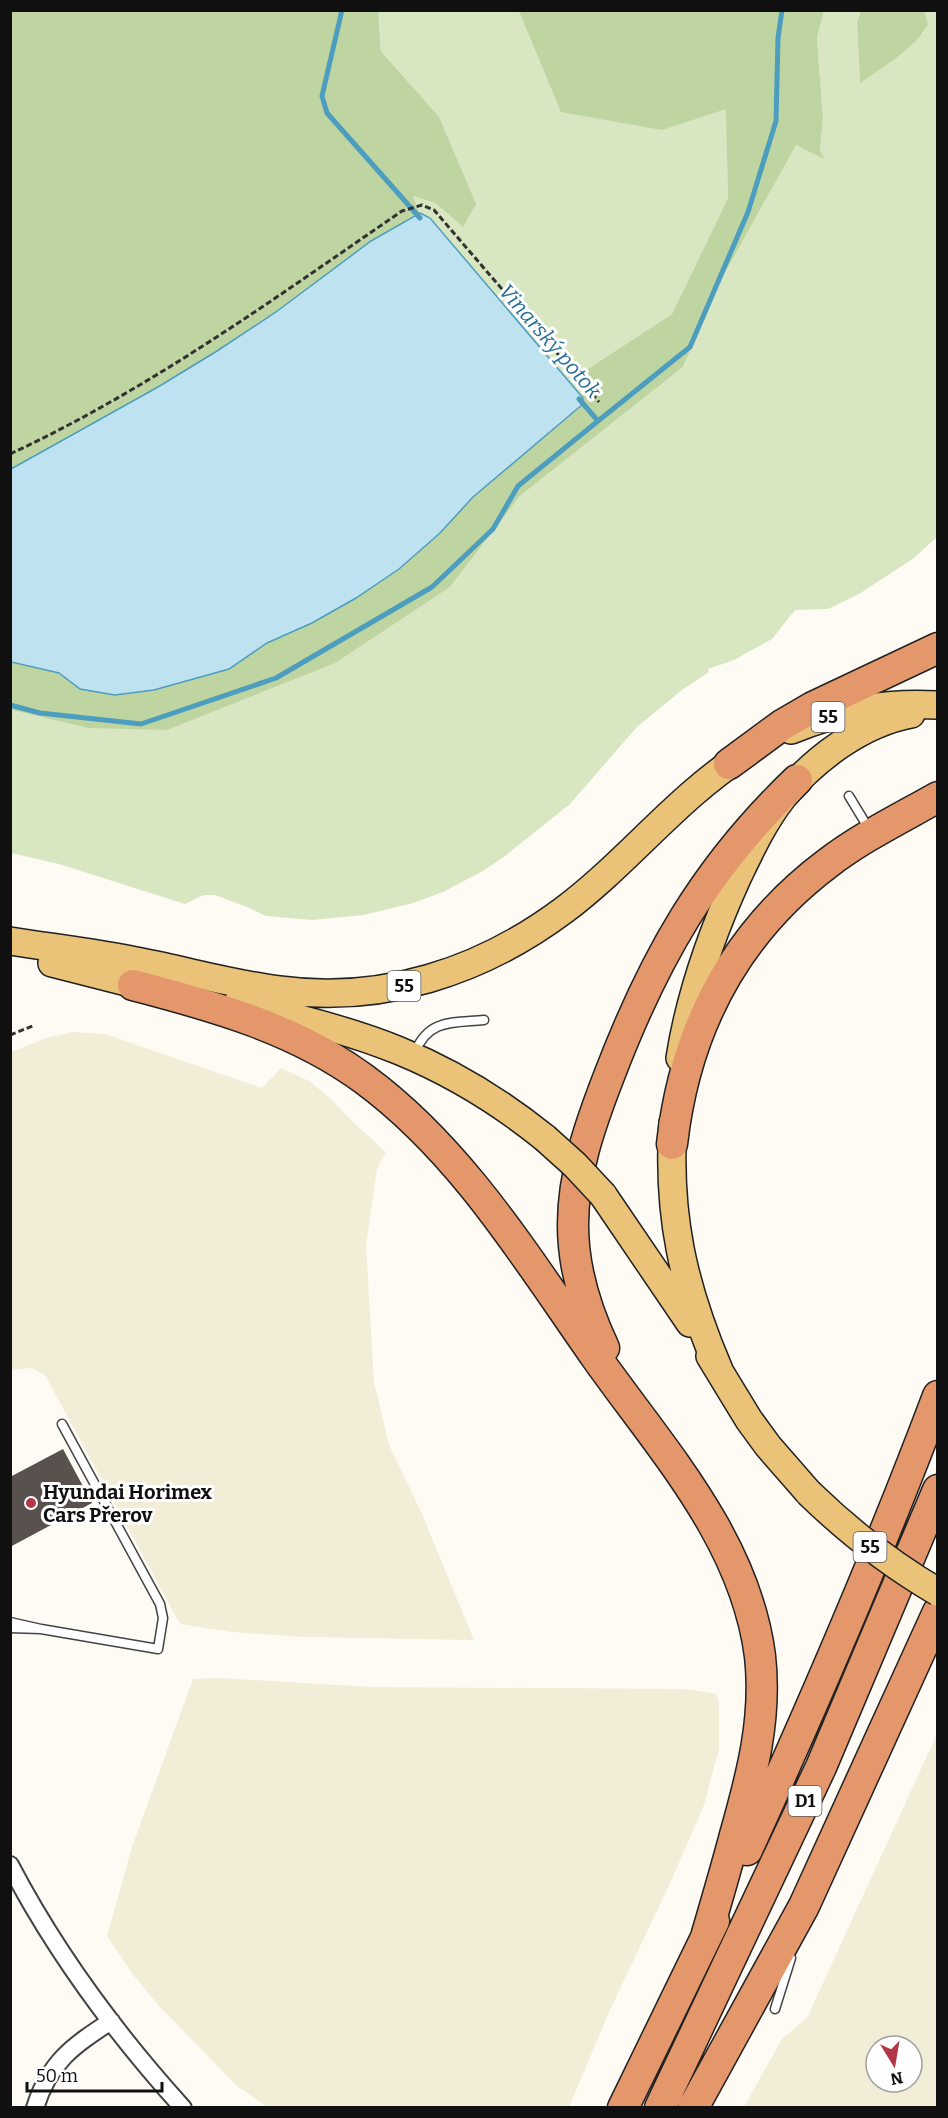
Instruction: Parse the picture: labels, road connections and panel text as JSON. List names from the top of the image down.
{
  "streets": {
    "highway": ["D1"],
    "main road": ["55"]
  },
  "water": ["Vinarský potok"],
  "places": ["Hyundai Horimex Cars Přerov"],
  "scale_bar": "50 m",
  "north": "bottom"
}
